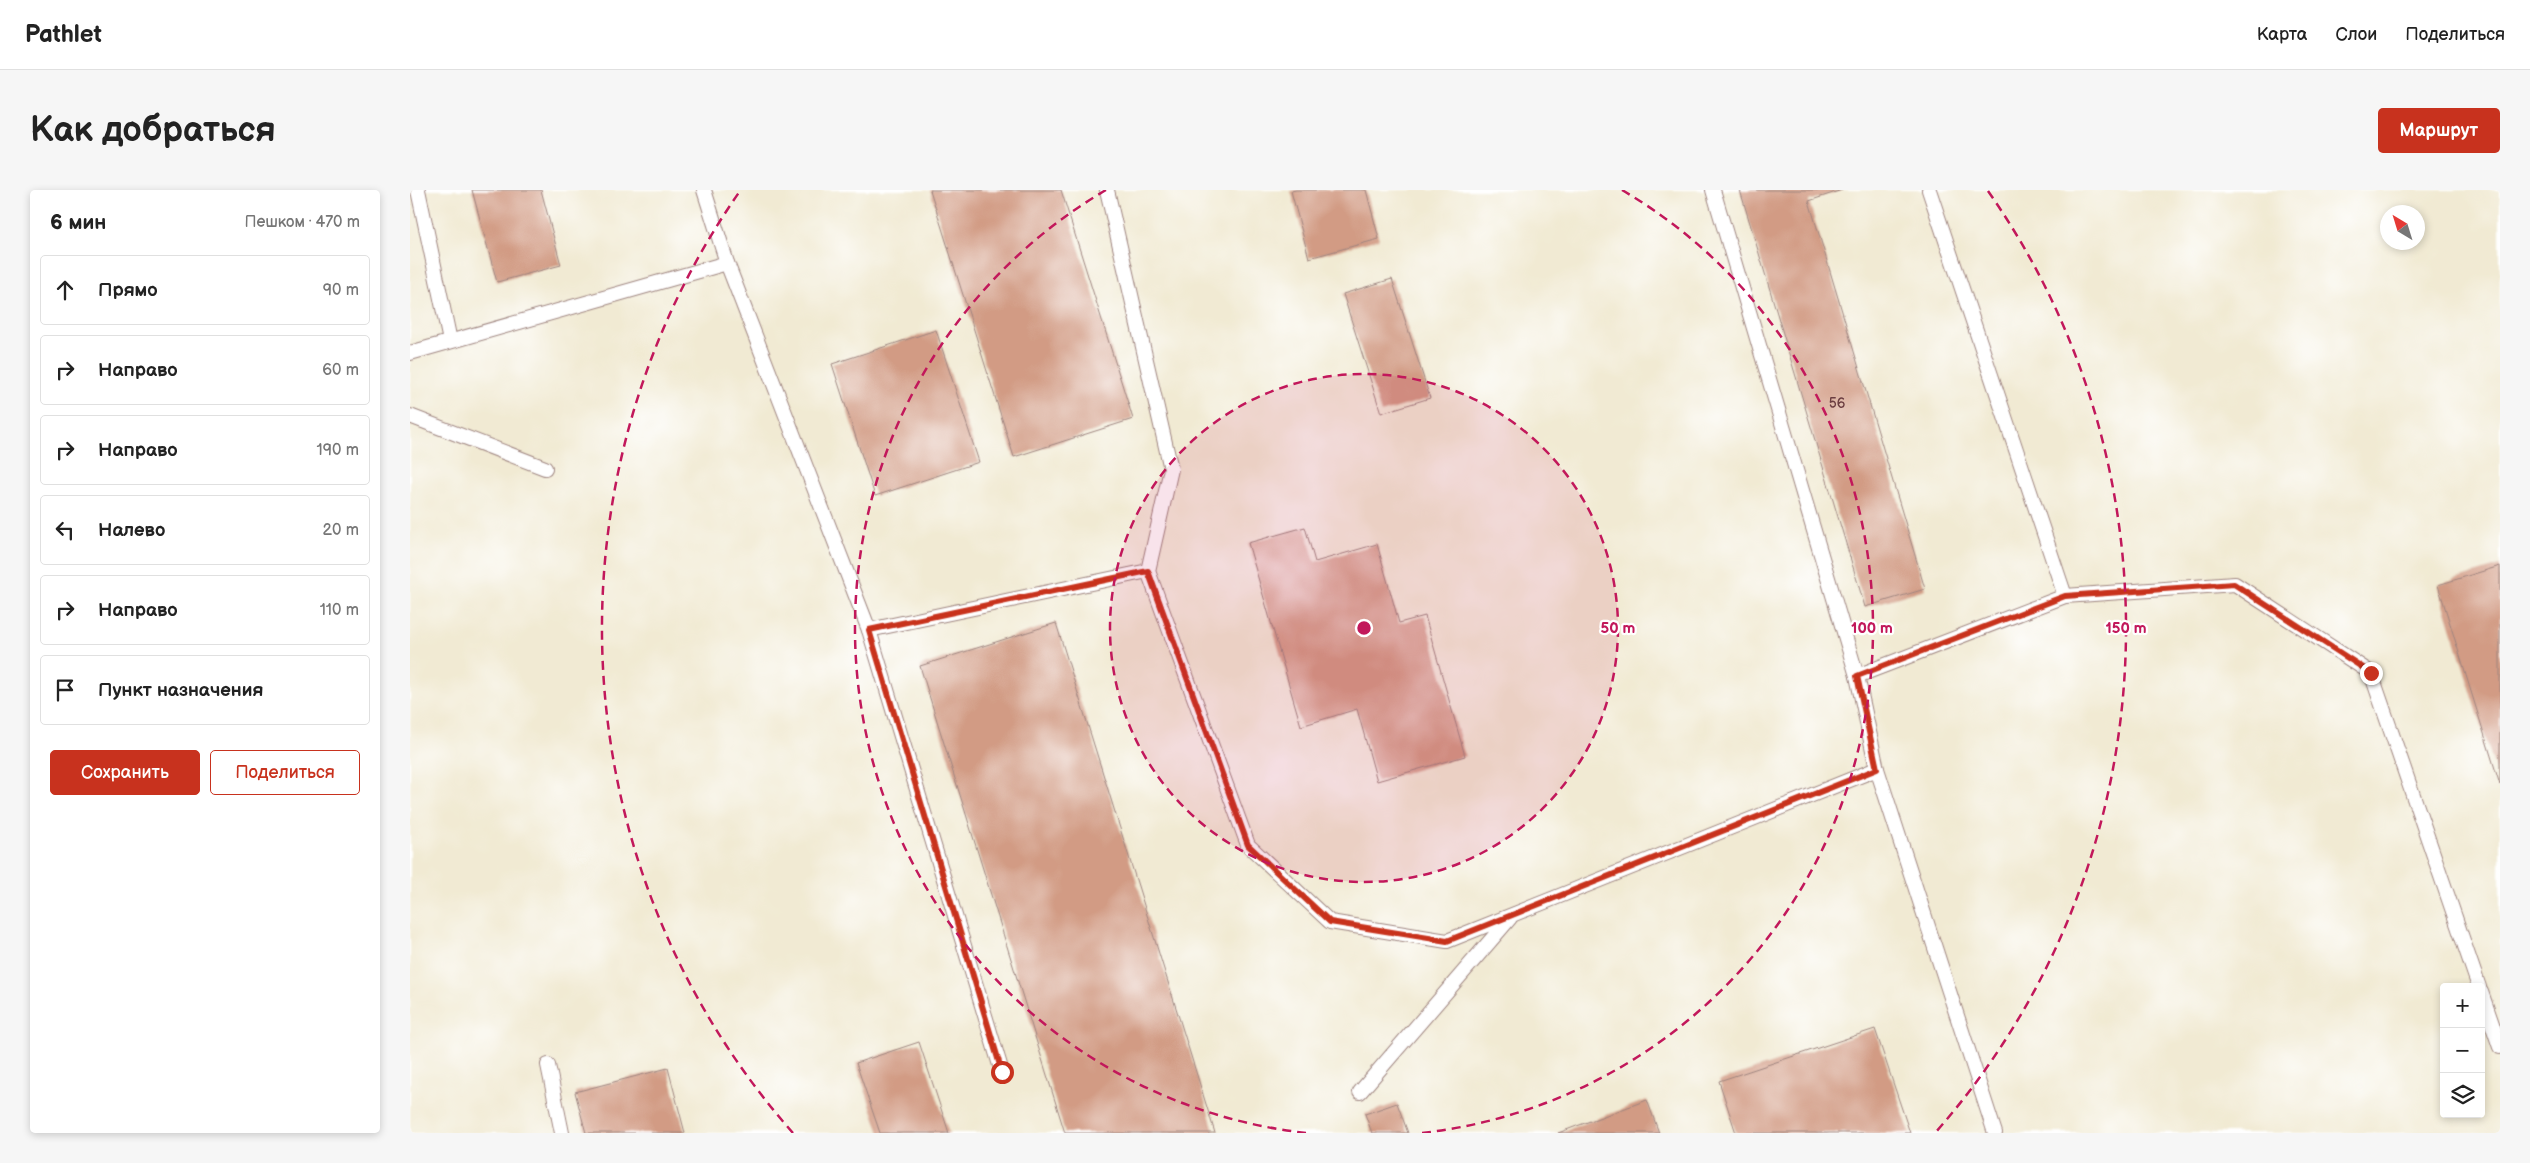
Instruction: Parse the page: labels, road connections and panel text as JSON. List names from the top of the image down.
{
  "house_numbers": ["56"],
  "north": "top left",
  "page": {
    "header": "Pathlet",
    "nav": ["Карта", "Слои", "Поделиться"],
    "buttons": [
      "Маршрут",
      ["Сохранить", "Поделиться"]
    ],
    "title": "Как добраться",
    "heading": ["6 мин", "Пешком · 470 m"],
    "list": [
      ["Прямо", "90 m"],
      ["Направо", "60 m"],
      ["Направо", "190 m"],
      ["Налево", "20 m"],
      ["Направо", "110 m"],
      "Пункт назначения"
    ],
    "map_buttons": ["+", "−"]
  },
  "rings": ["50 m", "100 m", "150 m"]
}
